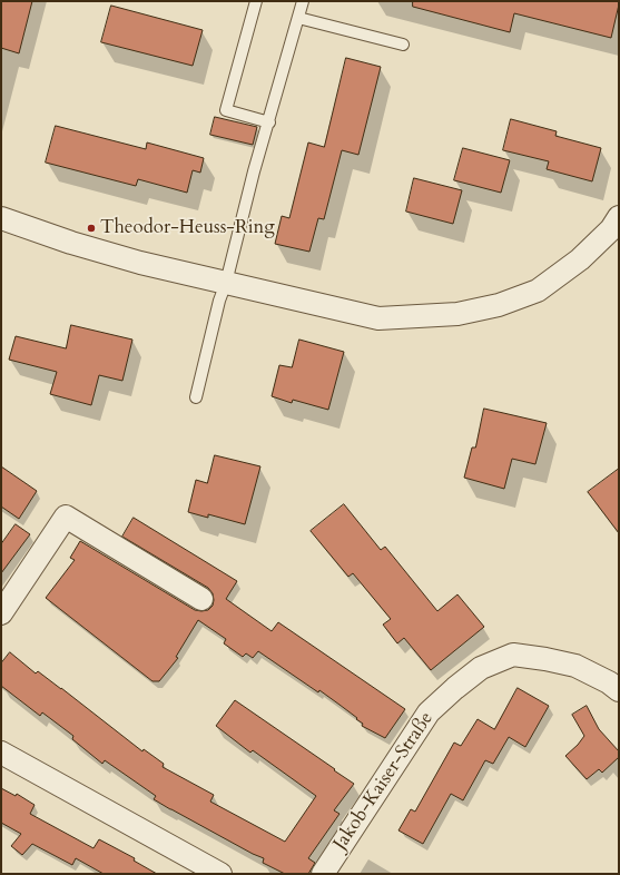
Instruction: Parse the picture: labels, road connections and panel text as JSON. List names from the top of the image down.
{
  "streets": {
    "street": ["Jakob-Kaiser-Straße"]
  },
  "places": ["Theodor-Heuss-Ring"]
}
